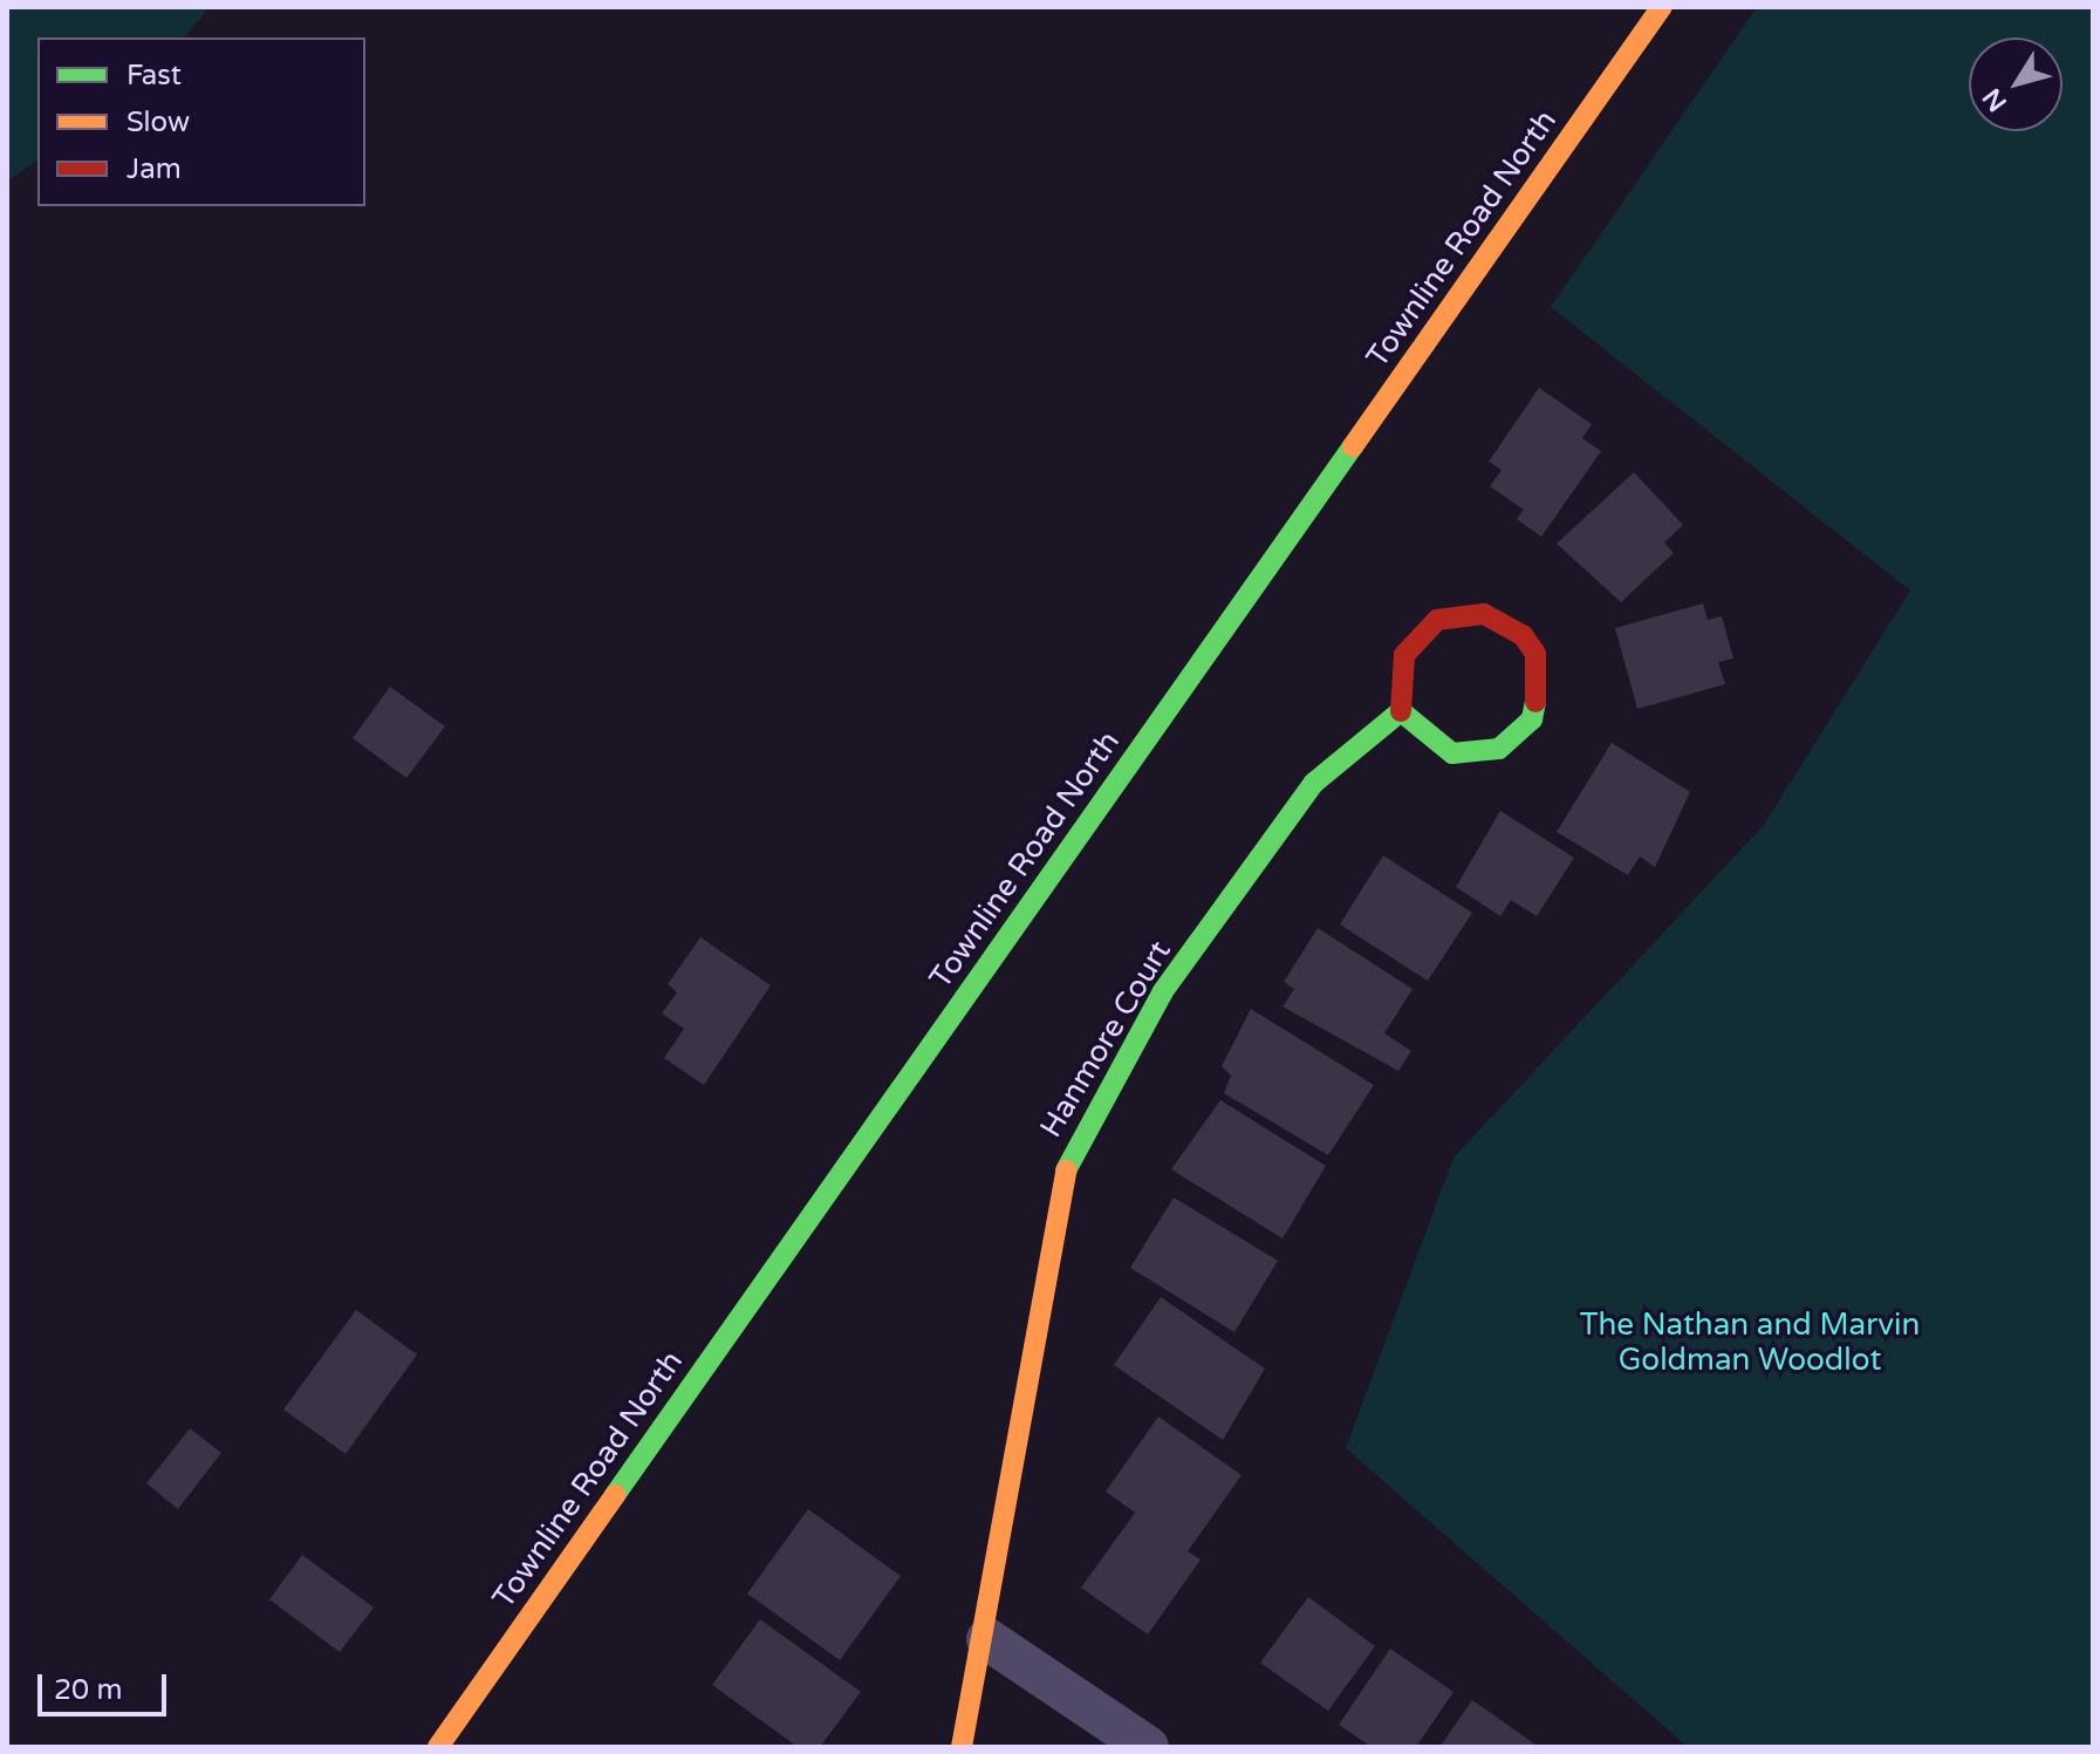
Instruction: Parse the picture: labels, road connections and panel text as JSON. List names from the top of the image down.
{
  "streets": {
    "main road": ["Townline Road North", "Hanmore Court"]
  },
  "parks": ["The Nathan and Marvin Goldman Woodlot"],
  "legend": ["Fast", "Slow", "Jam"],
  "scale_bar": "20 m",
  "north": "bottom left"
}
